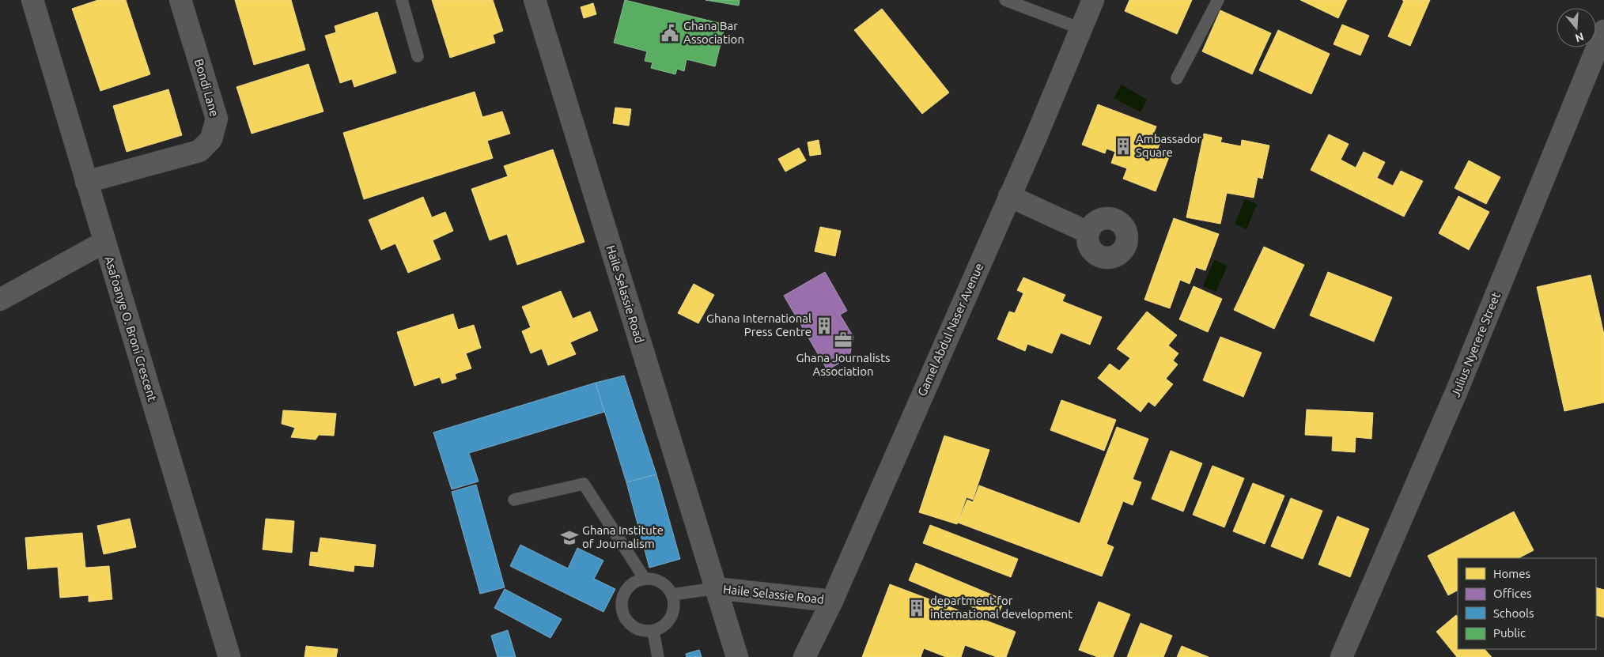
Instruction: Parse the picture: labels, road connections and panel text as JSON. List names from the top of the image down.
{
  "streets": {
    "street": [
      "Bondi Lane",
      "Haile Selassie Road",
      "Asafoanye O. Broni Crescent",
      "Gamel Abdul Naser Avenue",
      "Julius Nyerere Street"
    ]
  },
  "crossings": [
    ["Bondi Lane", "Asafoanye O. Broni Crescent"],
    ["Haile Selassie Road", "Gamel Abdul Naser Avenue"]
  ],
  "places": {
    "public building": ["Ghana Bar Association"],
    "building": ["Ambassador Square", "Ghana International Press Centre", "department for international development"],
    "office": ["Ghana Journalists Association"],
    "school or university": ["Ghana Institute of Journalism"]
  },
  "legend": [
    "Homes",
    "Offices",
    "Schools",
    "Public"
  ],
  "north": "bottom"
}
